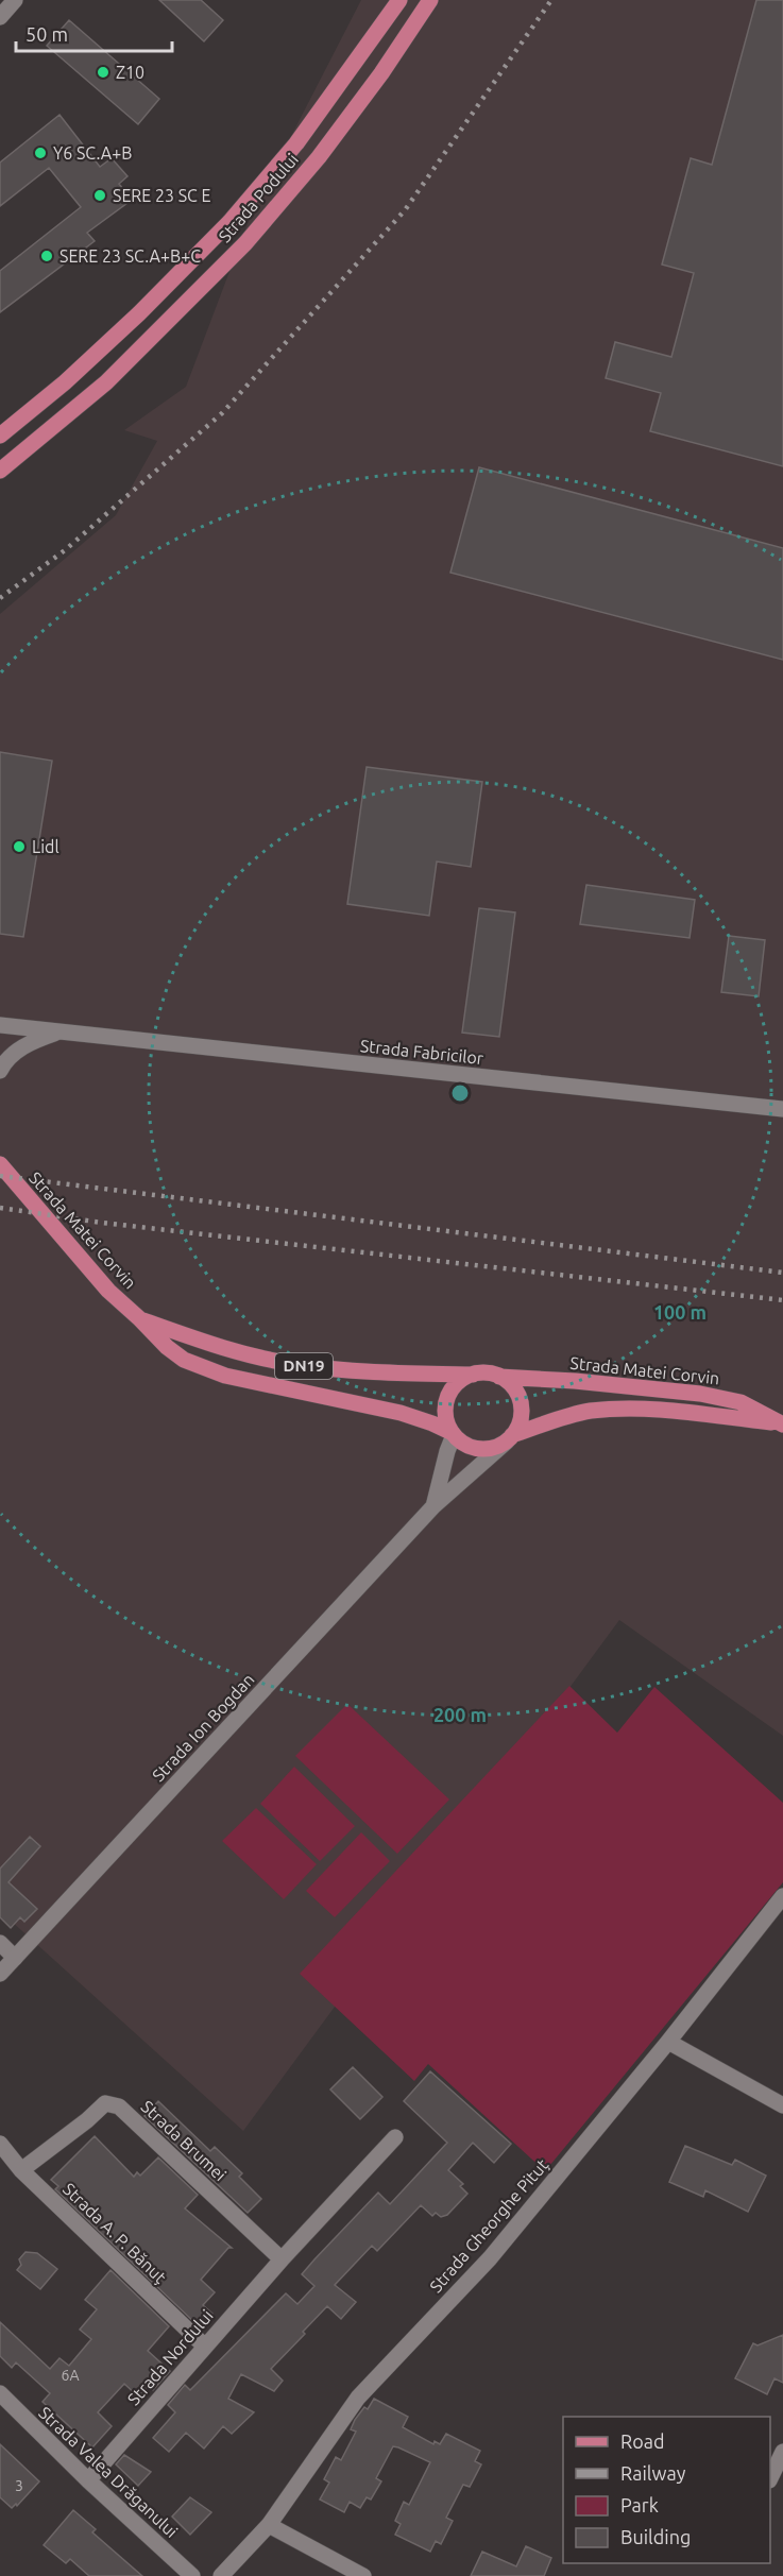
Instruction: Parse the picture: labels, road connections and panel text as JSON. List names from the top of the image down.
{
  "streets": {
    "main road": ["Strada Podului", "Strada Matei Corvin", "DN19"],
    "street": [
      "Strada Fabricilor",
      "Strada Ion Bogdan",
      "Strada Brumei",
      "Strada Gheorghe Pituț",
      "Strada A. P. Bănuț",
      "Strada Nordului",
      "Strada Valea Drăganului"
    ]
  },
  "crossings": [
    ["Strada Matei Corvin", "DN19"],
    ["Strada Matei Corvin", "Strada Ion Bogdan"],
    ["DN19", "Strada Ion Bogdan"],
    ["Strada Brumei", "Strada A. P. Bănuț"],
    ["Strada Brumei", "Strada Nordului"],
    ["Strada A. P. Bănuț", "Strada Nordului"],
    ["Strada Nordului", "Strada Valea Drăganului"]
  ],
  "places": [
    "Z10",
    "Y6 SC.A+B",
    "SERE 23 SC E",
    "SERE 23 SC.A+B+C",
    "Lidl"
  ],
  "house_numbers": ["6A", "3"],
  "legend": [
    "Road",
    "Railway",
    "Park",
    "Building"
  ],
  "scale_bar": "50 m",
  "rings": ["100 m", "200 m"]
}
